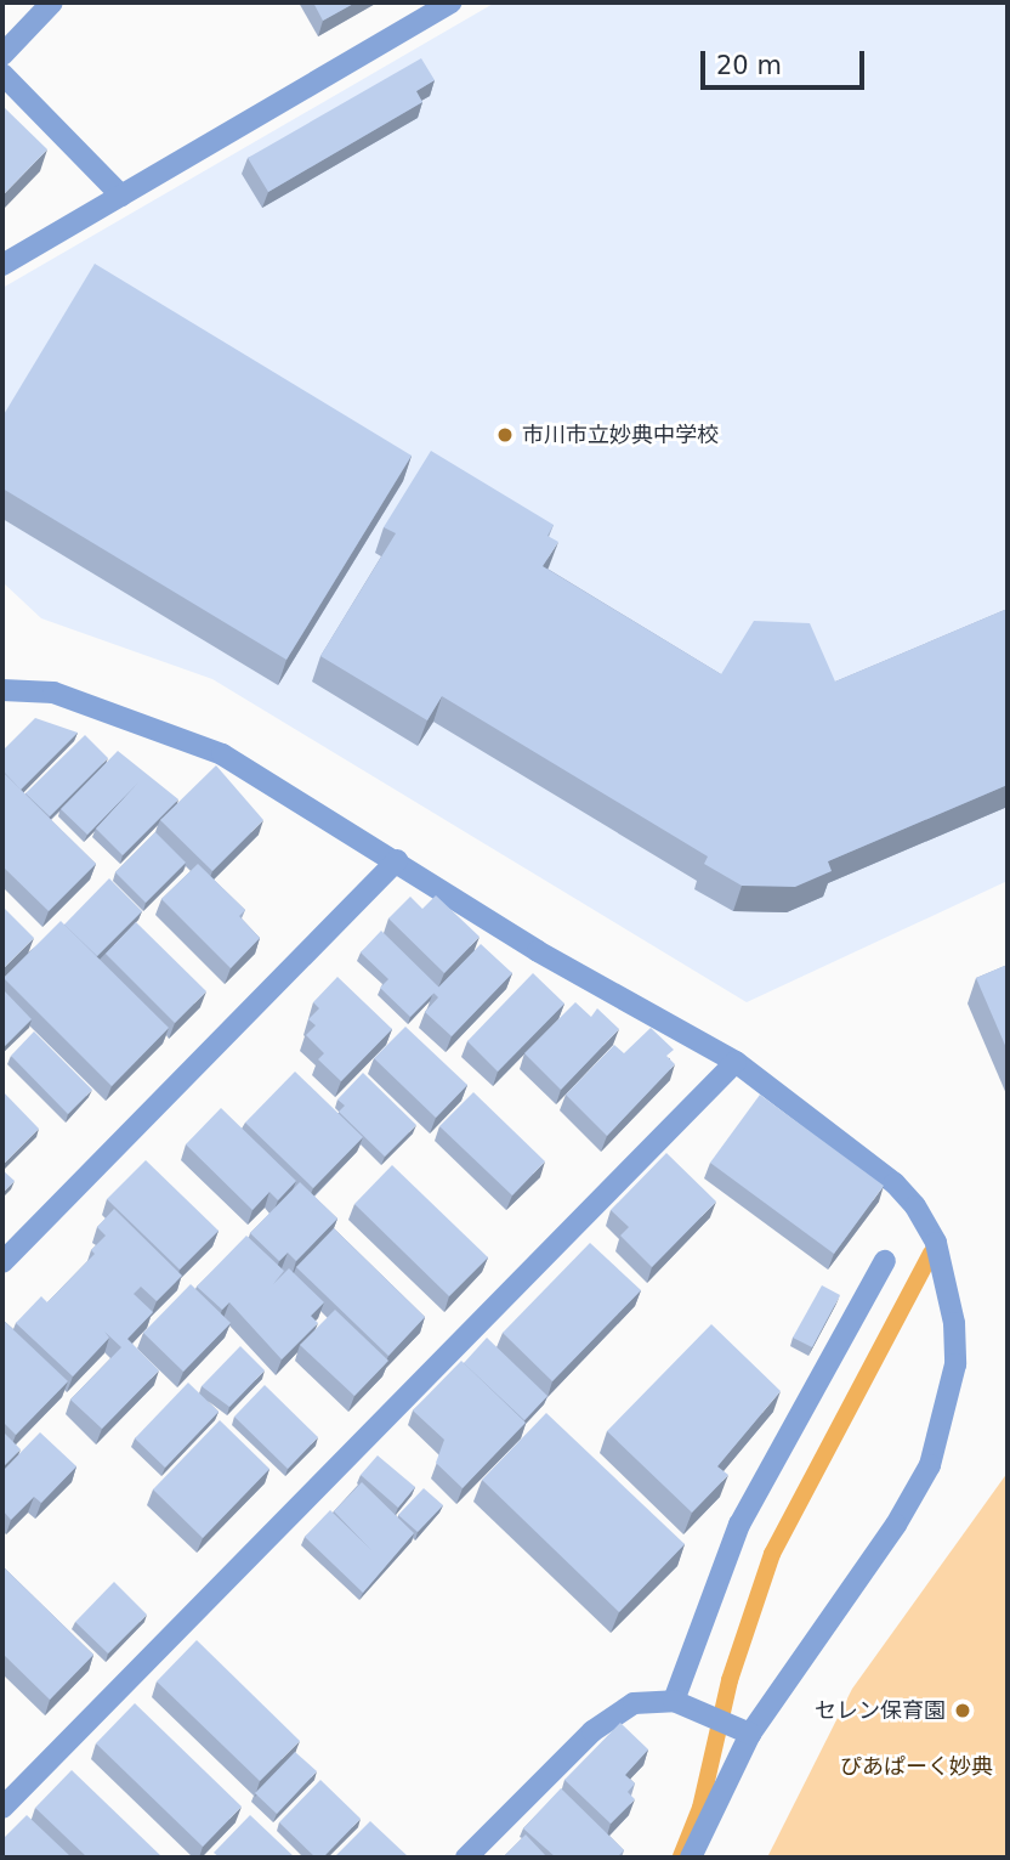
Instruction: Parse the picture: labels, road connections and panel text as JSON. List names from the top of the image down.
{
  "parks": ["ぴあぱーく妙典"],
  "places": ["市川市立妙典中学校", "セレン保育園"],
  "scale_bar": "20 m"
}
